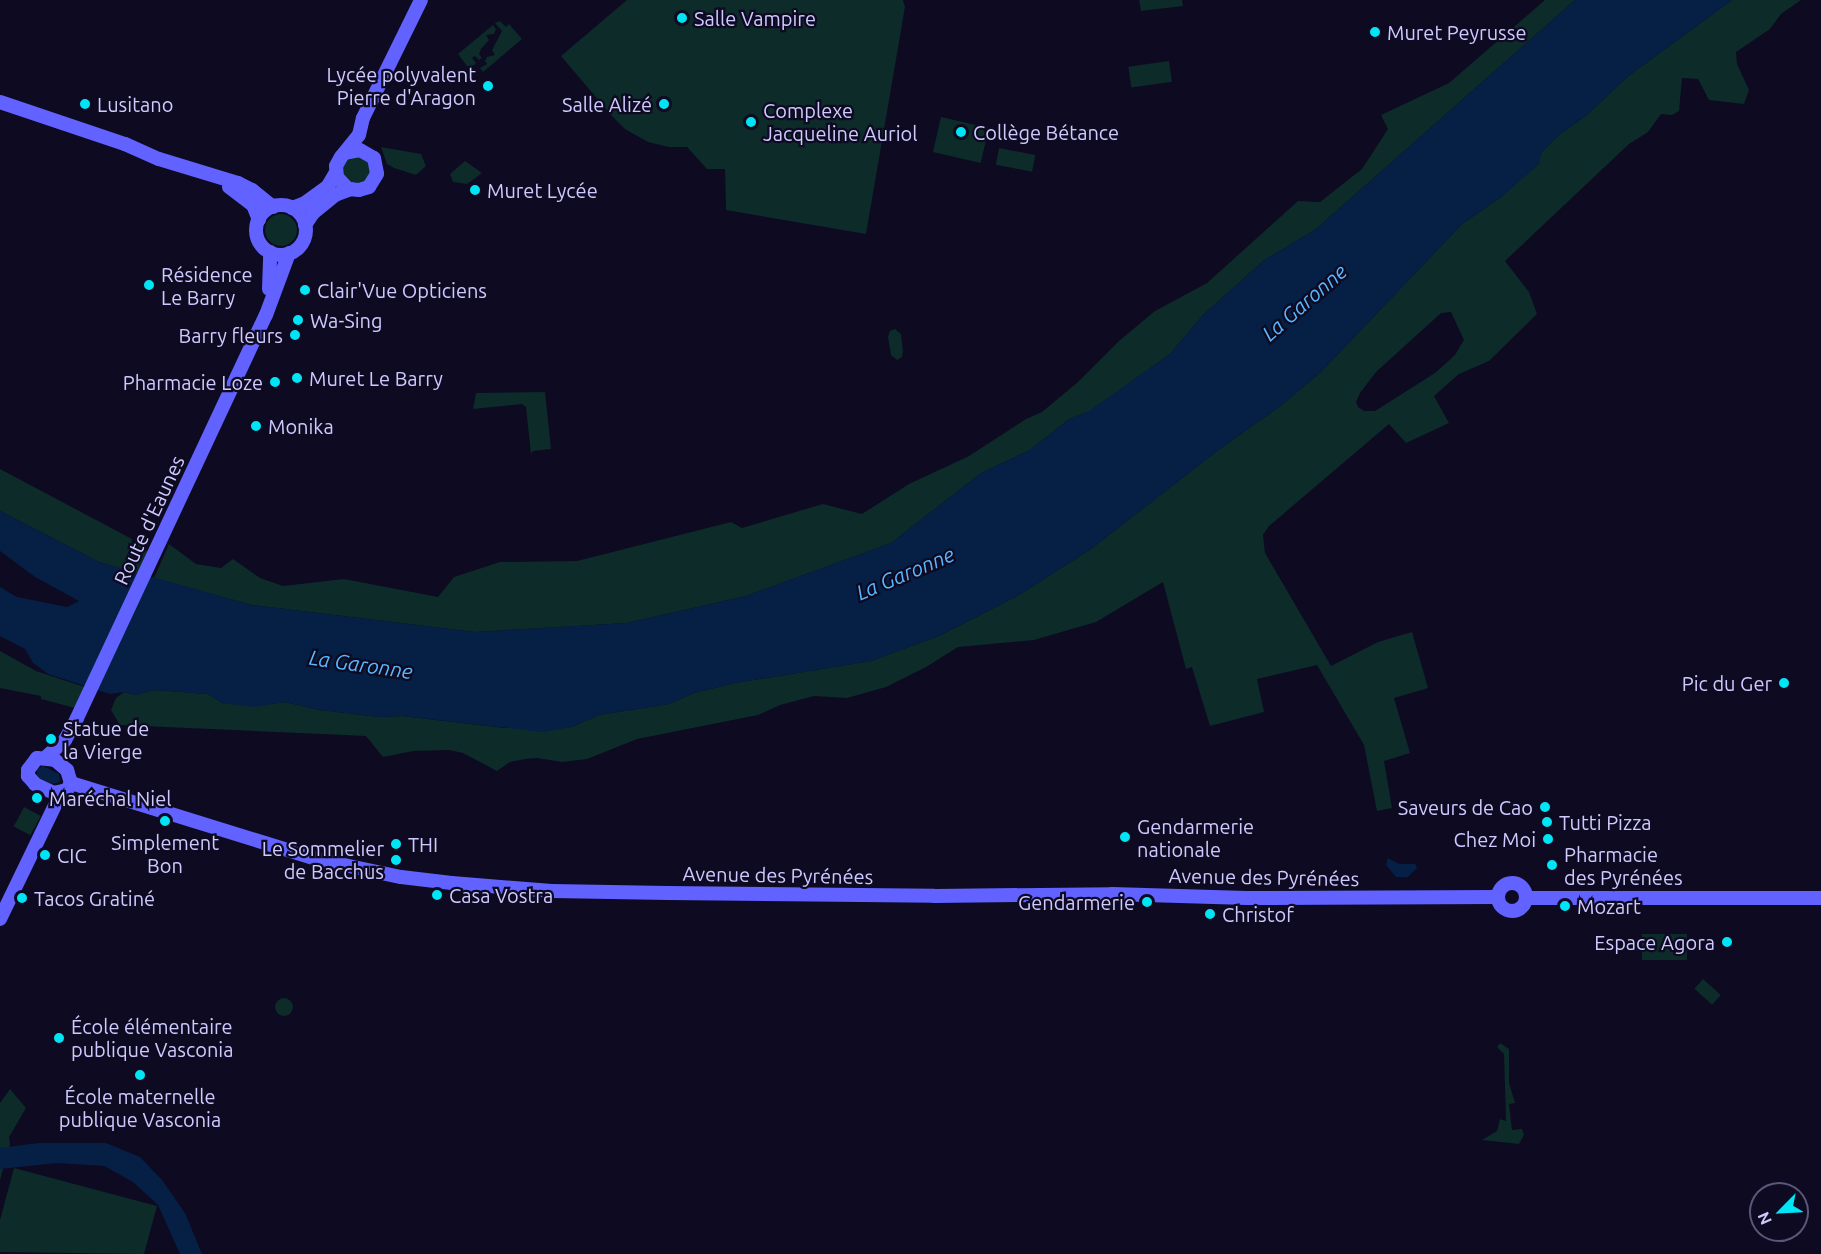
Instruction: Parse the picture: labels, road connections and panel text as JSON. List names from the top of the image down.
{
  "streets": {
    "main road": ["Route d'Eaunes", "Avenue des Pyrénées"]
  },
  "crossings": [
    ["Route d'Eaunes", "Avenue des Pyrénées"]
  ],
  "water": ["La Garonne"],
  "places": [
    "Salle Vampire",
    "Muret Peyrusse",
    "Lycée polyvalent Pierre d'Aragon",
    "Lusitano",
    "Salle Alizé",
    "Complexe Jacqueline Auriol",
    "Collège Bétance",
    "Muret Lycée",
    "Résidence Le Barry",
    "Clair'Vue Opticiens",
    "Wa-Sing",
    "Barry fleurs",
    "Muret Le Barry",
    "Pharmacie Loze",
    "Monika",
    "Pic du Ger",
    "Statue de la Vierge",
    "Maréchal Niel",
    "Saveurs de Cao",
    "Simplement Bon",
    "Tutti Pizza",
    "Gendarmerie nationale",
    "Chez Moi",
    "THI",
    "CIC",
    "Le Sommelier de Bacchus",
    "Pharmacie des Pyrénées",
    "Casa Vostra",
    "Tacos Gratiné",
    "Gendarmerie",
    "Mozart",
    "Christof",
    "Espace Agora",
    "École élémentaire publique Vasconia",
    "École maternelle publique Vasconia"
  ],
  "north": "bottom left"
}
